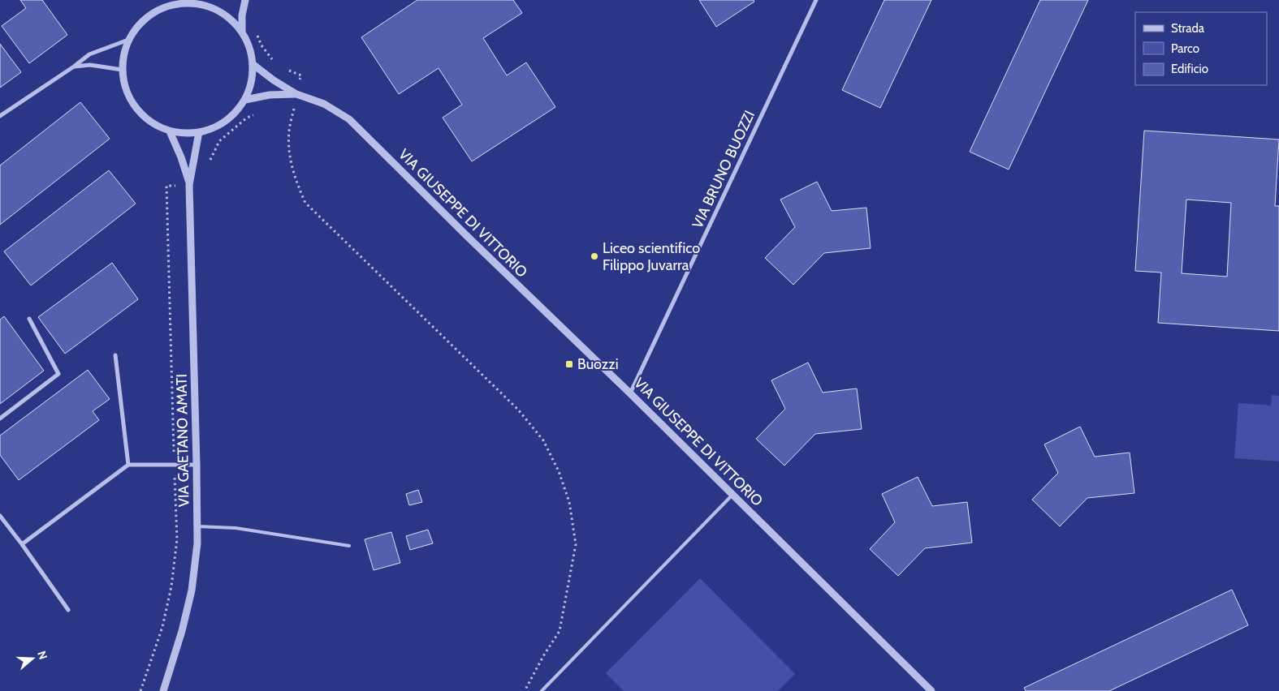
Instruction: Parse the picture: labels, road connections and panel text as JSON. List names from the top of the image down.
{
  "streets": {
    "street": ["VIA BRUNO BUOZZI", "VIA GIUSEPPE DI VITTORIO", "VIA GAETANO AMATI"]
  },
  "crossings": [
    ["VIA BRUNO BUOZZI", "VIA GIUSEPPE DI VITTORIO"],
    ["VIA GIUSEPPE DI VITTORIO", "VIA GAETANO AMATI"]
  ],
  "places": {
    "other": ["Liceo scientifico Filippo Juvarra"],
    "transit": ["Buozzi"]
  },
  "legend": ["Strada", "Parco", "Edificio"],
  "north": "right"
}
